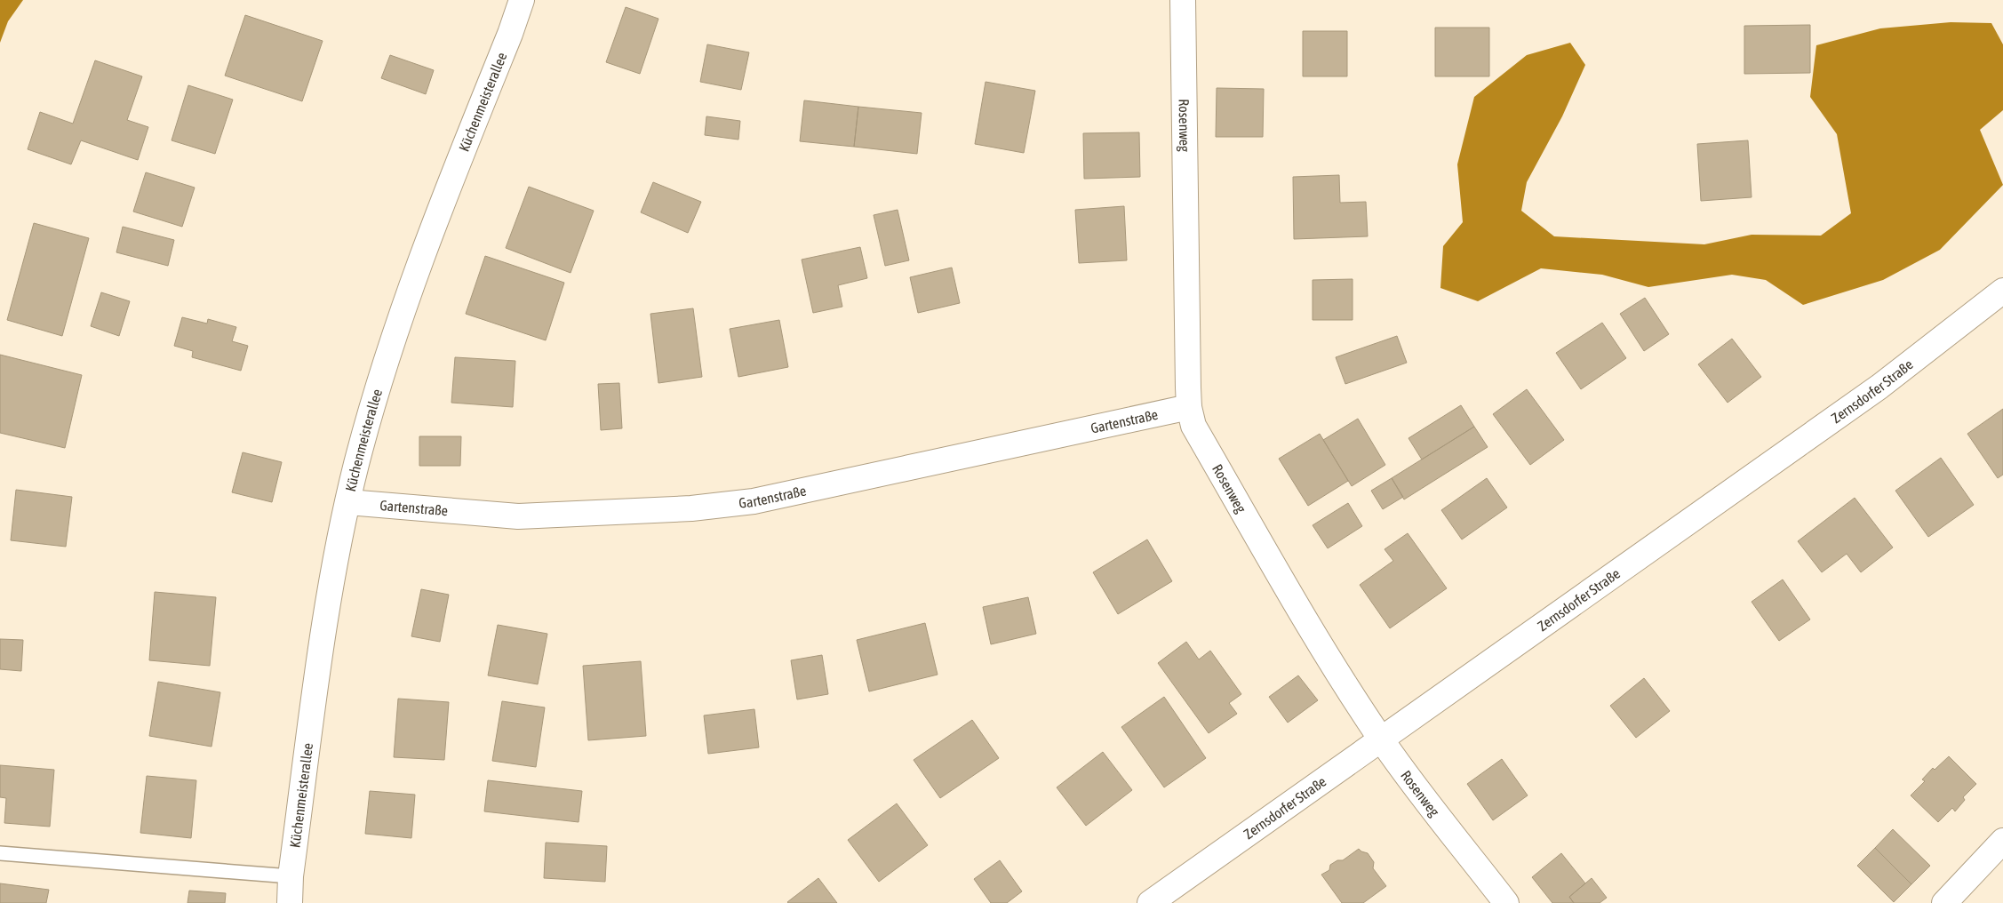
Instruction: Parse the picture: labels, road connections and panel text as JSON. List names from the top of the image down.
{
  "streets": {
    "street": [
      "Küchenmeisterallee",
      "Rosenweg",
      "Zernsdorfer Straße",
      "Gartenstraße"
    ]
  },
  "crossings": [
    ["Küchenmeisterallee", "Gartenstraße"],
    ["Rosenweg", "Zernsdorfer Straße"],
    ["Rosenweg", "Gartenstraße"]
  ]
}
